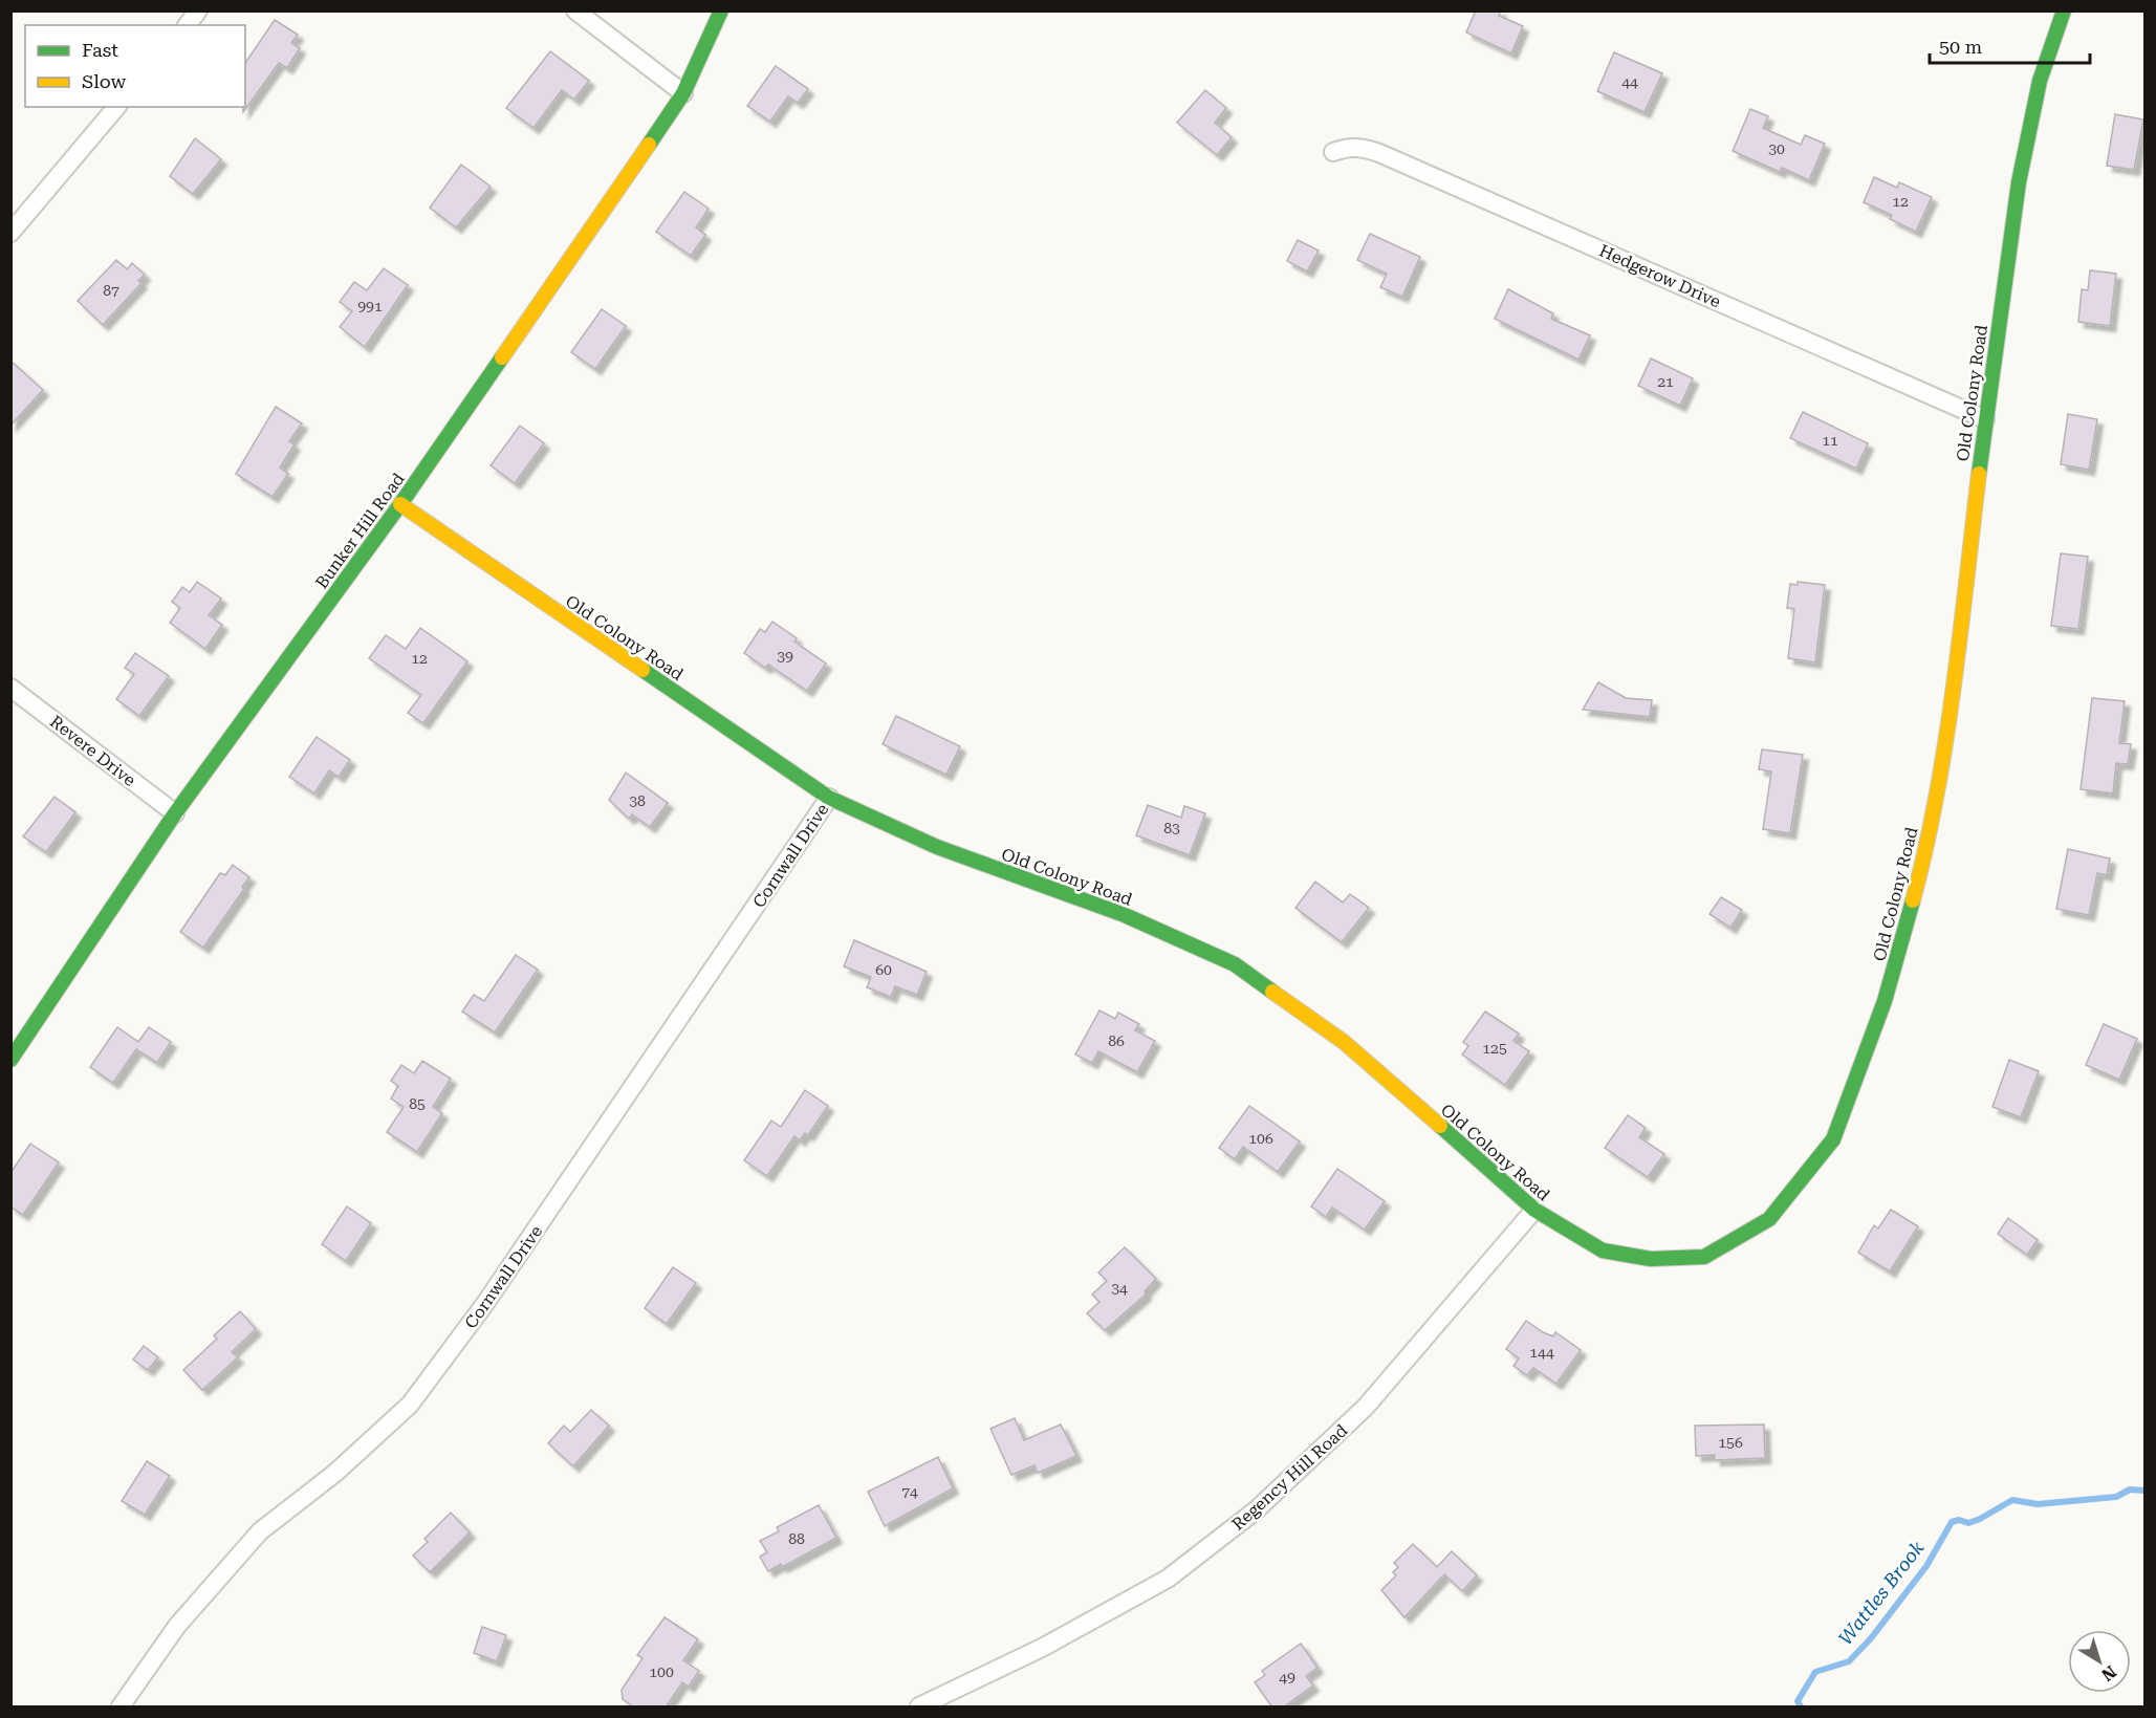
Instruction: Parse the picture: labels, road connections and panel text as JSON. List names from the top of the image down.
{
  "streets": {
    "street": [
      "Hedgerow Drive",
      "Old Colony Road",
      "Bunker Hill Road",
      "Revere Drive",
      "Cornwall Drive",
      "Regency Hill Road"
    ]
  },
  "crossings": [
    ["Hedgerow Drive", "Old Colony Road"],
    ["Old Colony Road", "Bunker Hill Road"],
    ["Old Colony Road", "Cornwall Drive"],
    ["Old Colony Road", "Regency Hill Road"],
    ["Bunker Hill Road", "Revere Drive"]
  ],
  "water": ["Wattles Brook"],
  "house_numbers": [
    "44",
    "30",
    "12",
    "87",
    "991",
    "21",
    "11",
    "39",
    "12",
    "38",
    "83",
    "60",
    "86",
    "125",
    "85",
    "106",
    "34",
    "144",
    "156",
    "74",
    "88",
    "100",
    "49"
  ],
  "legend": ["Fast", "Slow"],
  "scale_bar": "50 m",
  "north": "bottom right"
}
